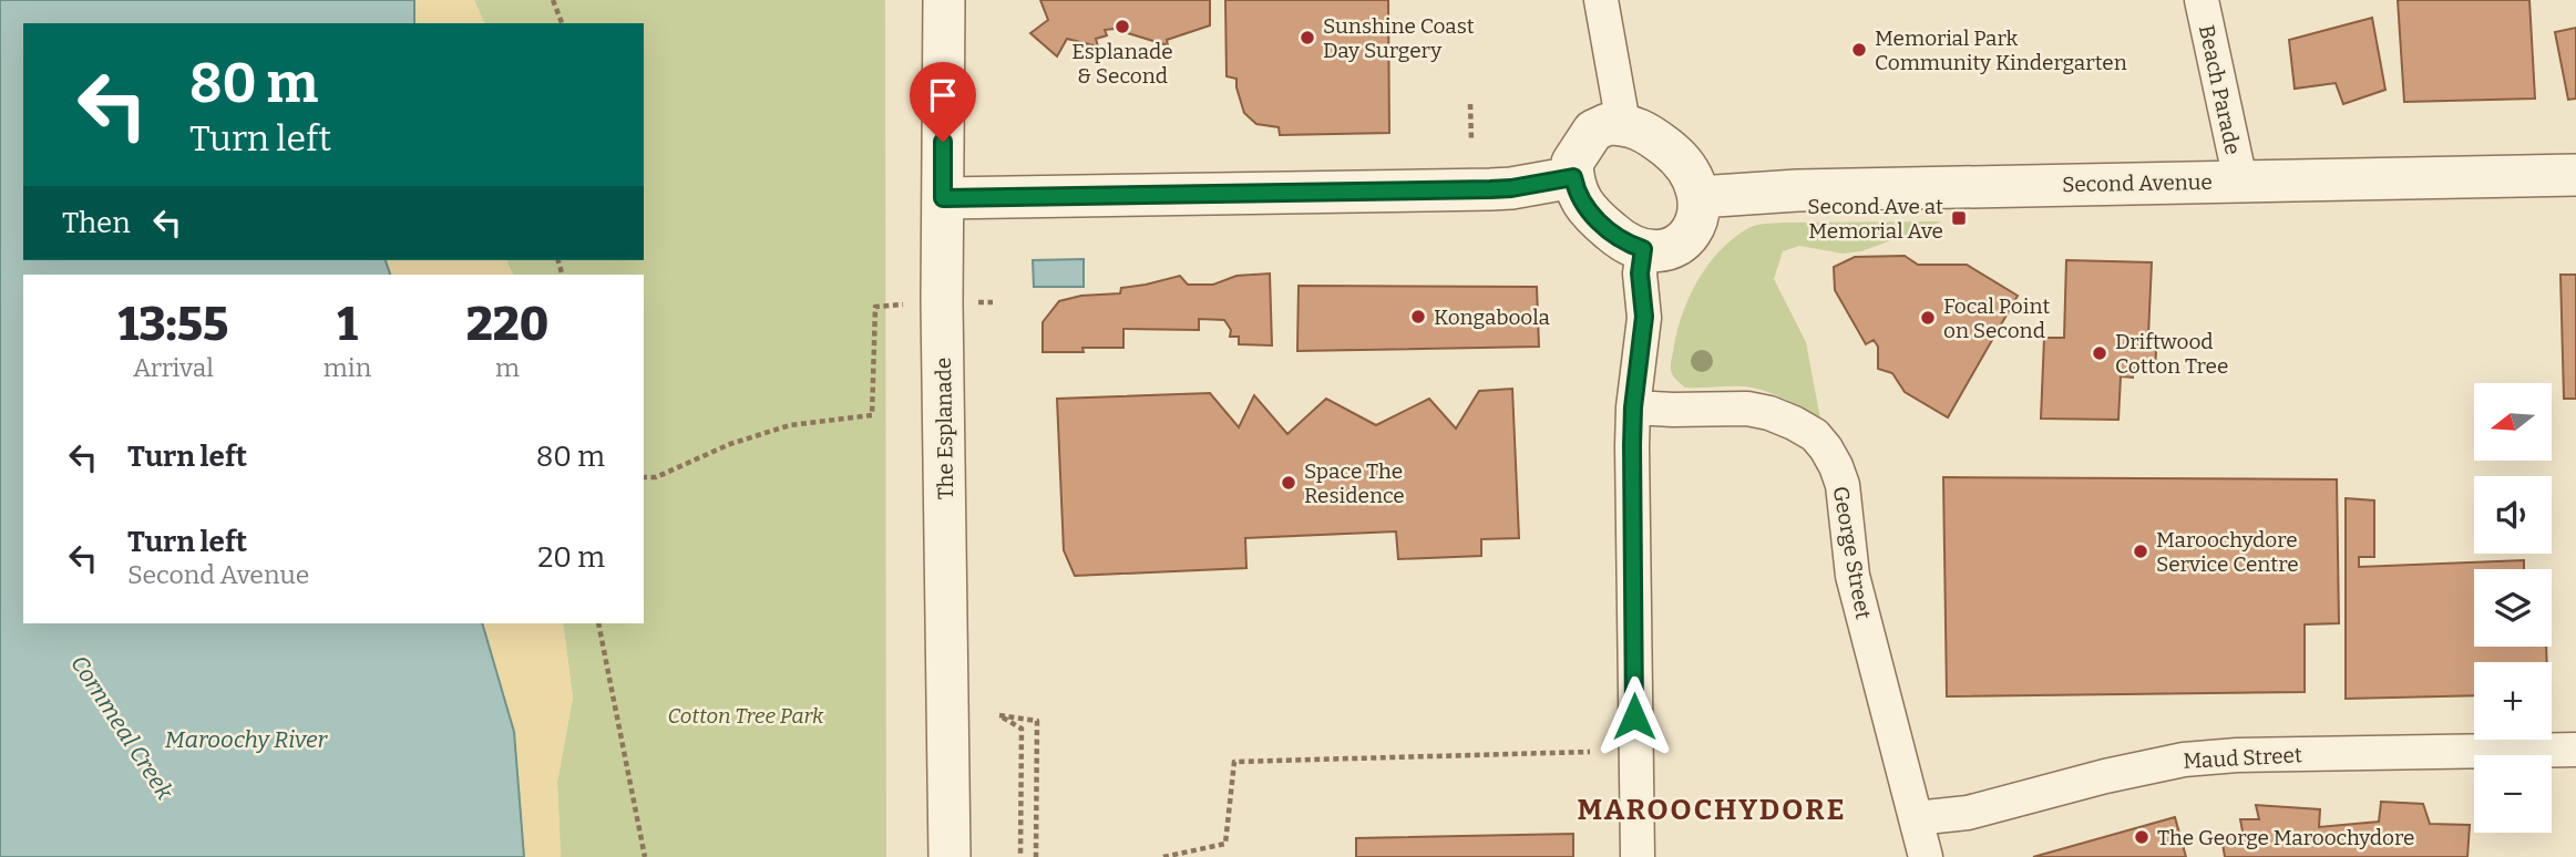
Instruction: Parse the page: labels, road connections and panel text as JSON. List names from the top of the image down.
{
  "streets": {
    "street": [
      "Beach Parade",
      "Second Avenue",
      "The Esplanade",
      "George Street",
      "Maud Street"
    ]
  },
  "crossings": [
    ["Beach Parade", "Second Avenue"],
    ["George Street", "Maud Street"]
  ],
  "districts": ["MAROOCHYDORE"],
  "water": ["Cornmeal Creek", "Maroochy River"],
  "parks": ["Cotton Tree Park"],
  "places": {
    "other": [
      "Esplanade & Second",
      "Sunshine Coast Day Surgery",
      "Memorial Park Community Kindergarten",
      "Kongaboola",
      "Focal Point on Second",
      "Driftwood Cotton Tree",
      "Space The Residence",
      "Maroochydore Service Centre",
      "The George Maroochydore"
    ],
    "transit": ["Second Ave at Memorial Ave"]
  },
  "north": "left",
  "page": {
    "turn": ["80 m", "Turn left"],
    "then": "Then",
    "eta": [
      "13:55",
      "Arrival",
      "1",
      "min",
      "220",
      "m"
    ],
    "map_buttons": ["+", "−"],
    "list": [
      {
        "name": "Turn left",
        "value": "80 m"
      },
      {
        "name": "Turn left",
        "note": "Second Avenue",
        "value": "20 m"
      }
    ]
  }
}
